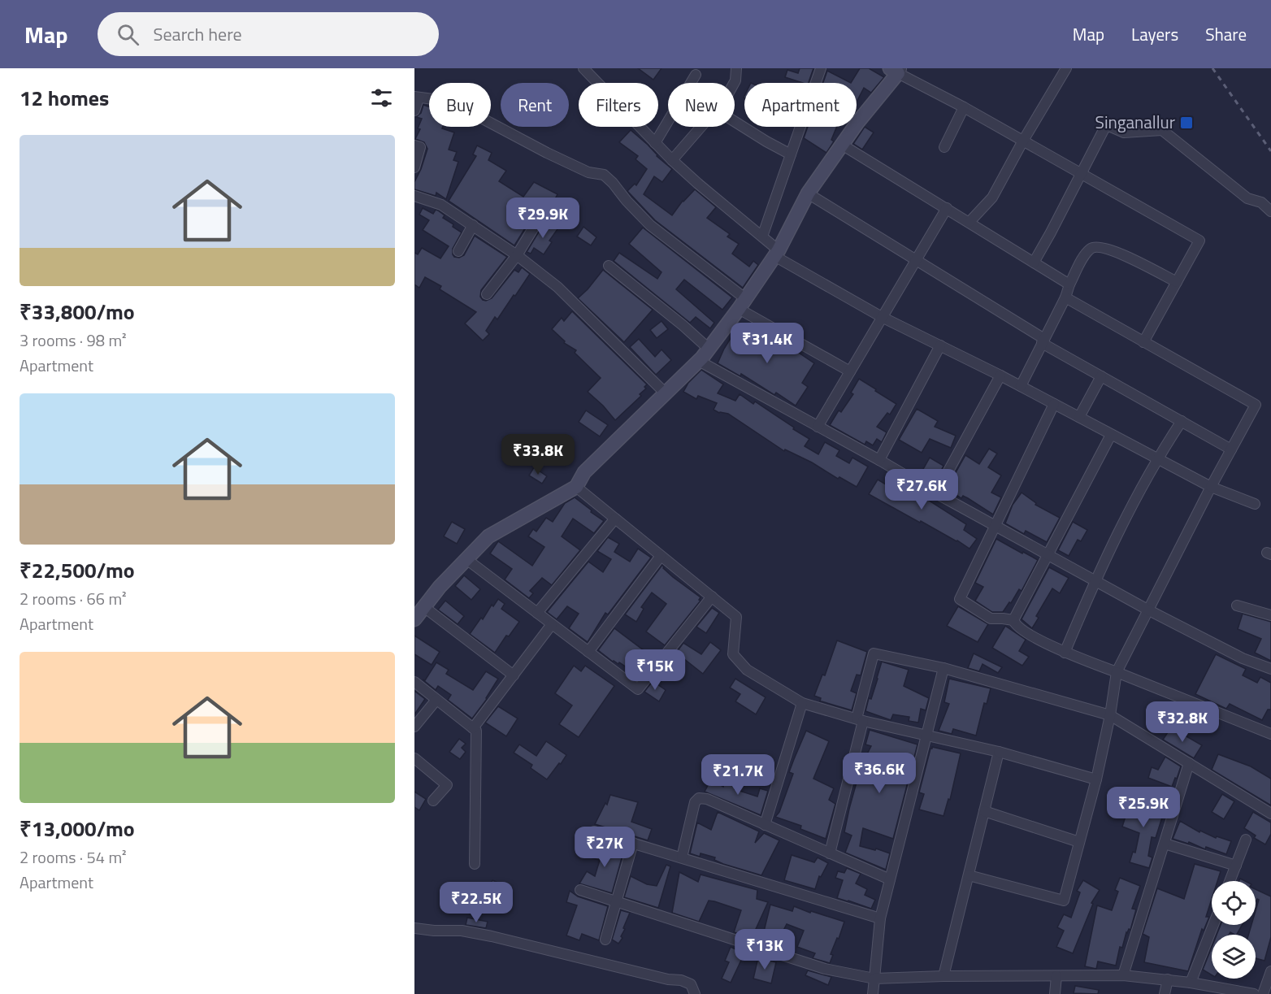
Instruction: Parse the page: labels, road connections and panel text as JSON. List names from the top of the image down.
{
  "places": {
    "transit": ["Singanallur"]
  },
  "page": {
    "header": "Map",
    "search": "Search here",
    "nav": ["Map", "Layers", "Share"],
    "heading": "12 homes",
    "chip": [
      "Buy",
      "Rent",
      "Filters",
      "New",
      "Apartment"
    ],
    "list": [
      {
        "name": "₹33,800/mo",
        "note": "3 rooms · 98 m² · Apartment"
      },
      {
        "name": "₹22,500/mo",
        "note": "2 rooms · 66 m² · Apartment"
      },
      {
        "name": "₹13,000/mo",
        "note": "2 rooms · 54 m² · Apartment"
      }
    ],
    "price": [
      "₹29.9K",
      "₹31.4K",
      "₹33.8K",
      "₹27.6K",
      "₹15K",
      "₹32.8K",
      "₹36.6K",
      "₹21.7K",
      "₹25.9K",
      "₹27K",
      "₹22.5K",
      "₹13K"
    ]
  }
}
